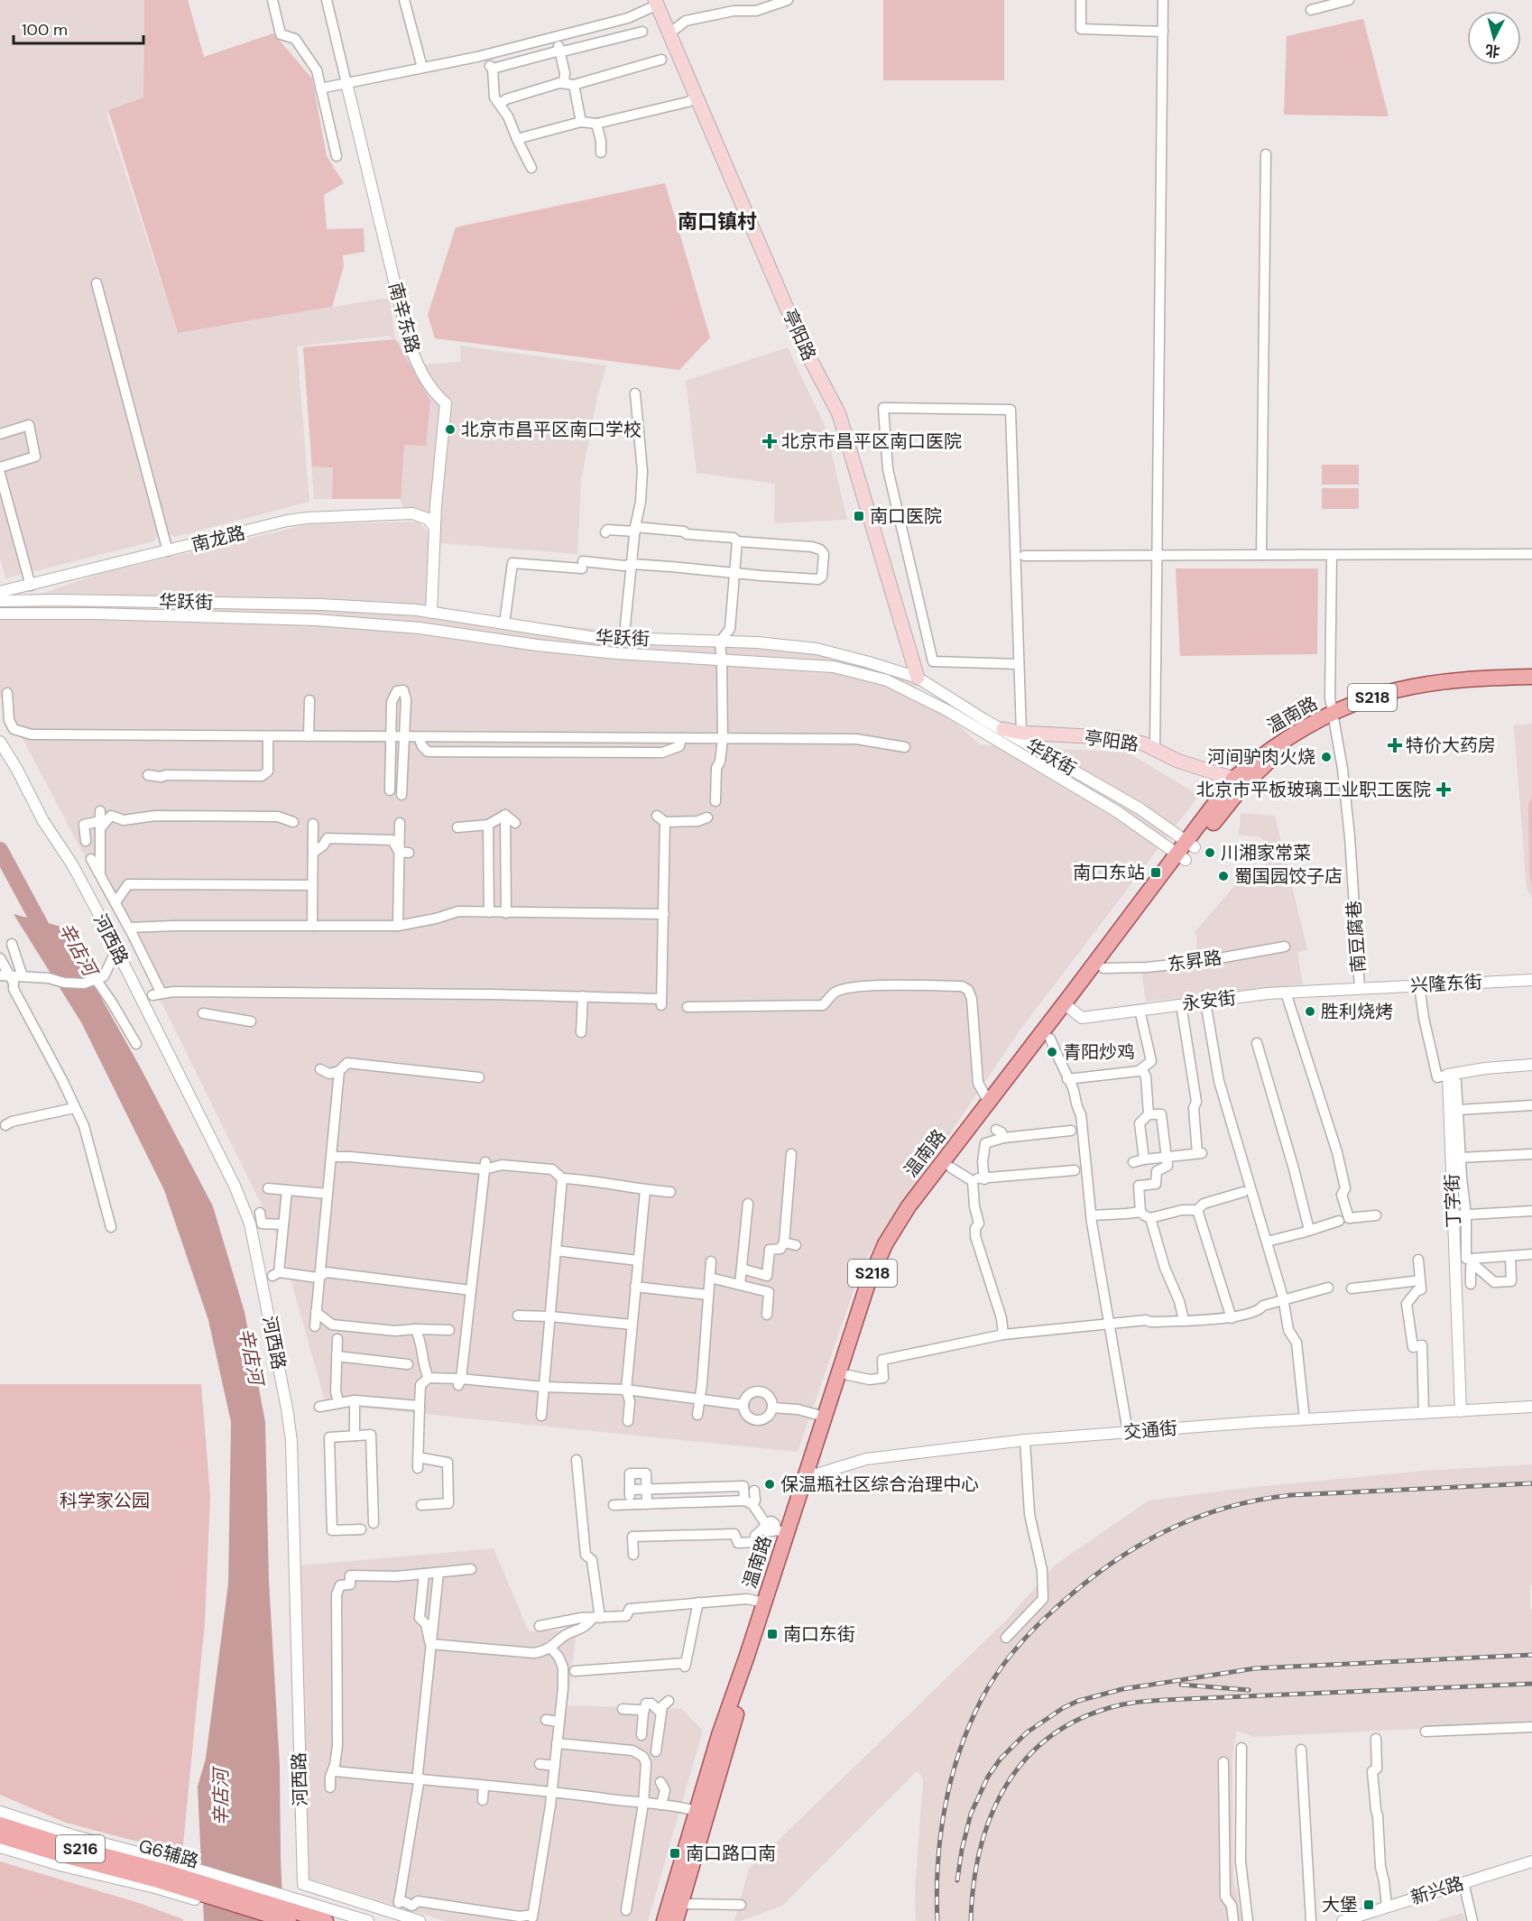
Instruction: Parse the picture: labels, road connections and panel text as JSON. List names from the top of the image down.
{
  "streets": {
    "main road": [
      "亭阳路",
      "S218",
      "温南路",
      "S216",
      "G6辅路"
    ],
    "street": [
      "南辛东路",
      "南龙路",
      "华跃街",
      "南豆腐巷",
      "河西路",
      "东昇路",
      "兴隆东街",
      "永安街",
      "丁字街",
      "交通街",
      "新兴路"
    ]
  },
  "crossings": [
    ["南辛东路", "南龙路"],
    ["南辛东路", "华跃街"],
    ["亭阳路", "华跃街"],
    ["亭阳路", "温南路"],
    ["华跃街", "温南路"],
    ["温南路", "南豆腐巷"],
    ["温南路", "东昇路"],
    ["温南路", "永安街"],
    ["温南路", "交通街"],
    ["南豆腐巷", "兴隆东街"],
    ["南豆腐巷", "永安街"],
    ["兴隆东街", "永安街"],
    ["丁字街", "交通街"]
  ],
  "districts": ["南口镇村"],
  "water": ["辛店河"],
  "parks": ["科学家公园"],
  "places": {
    "other": [
      "北京市昌平区南口学校",
      "河间驴肉火烧",
      "川湘家常菜",
      "蜀国园饺子店",
      "胜利烧烤",
      "青阳炒鸡",
      "保温瓶社区综合治理中心"
    ],
    "health": ["北京市昌平区南口医院", "特价大药房", "北京市平板玻璃工业职工医院"],
    "transit": [
      "南口医院",
      "南口东站",
      "南口东街",
      "南口路口南",
      "大堡"
    ]
  },
  "scale_bar": "100 m",
  "north": "bottom"
}
